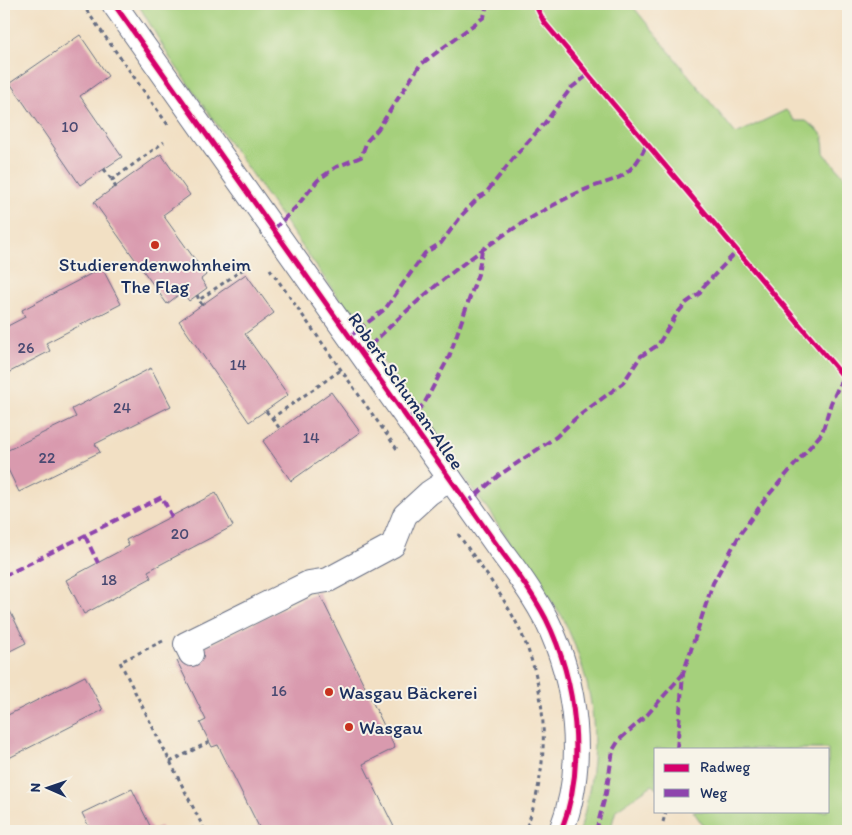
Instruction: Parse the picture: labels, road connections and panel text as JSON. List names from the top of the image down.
{
  "streets": {
    "street": ["Robert-Schuman-Allee"]
  },
  "places": ["Studierendenwohnheim The Flag", "Wasgau Bäckerei", "Wasgau"],
  "house_numbers": [
    "10",
    "26",
    "14",
    "24",
    "14",
    "22",
    "20",
    "18",
    "16"
  ],
  "legend": ["Radweg", "Weg"],
  "north": "left"
}
